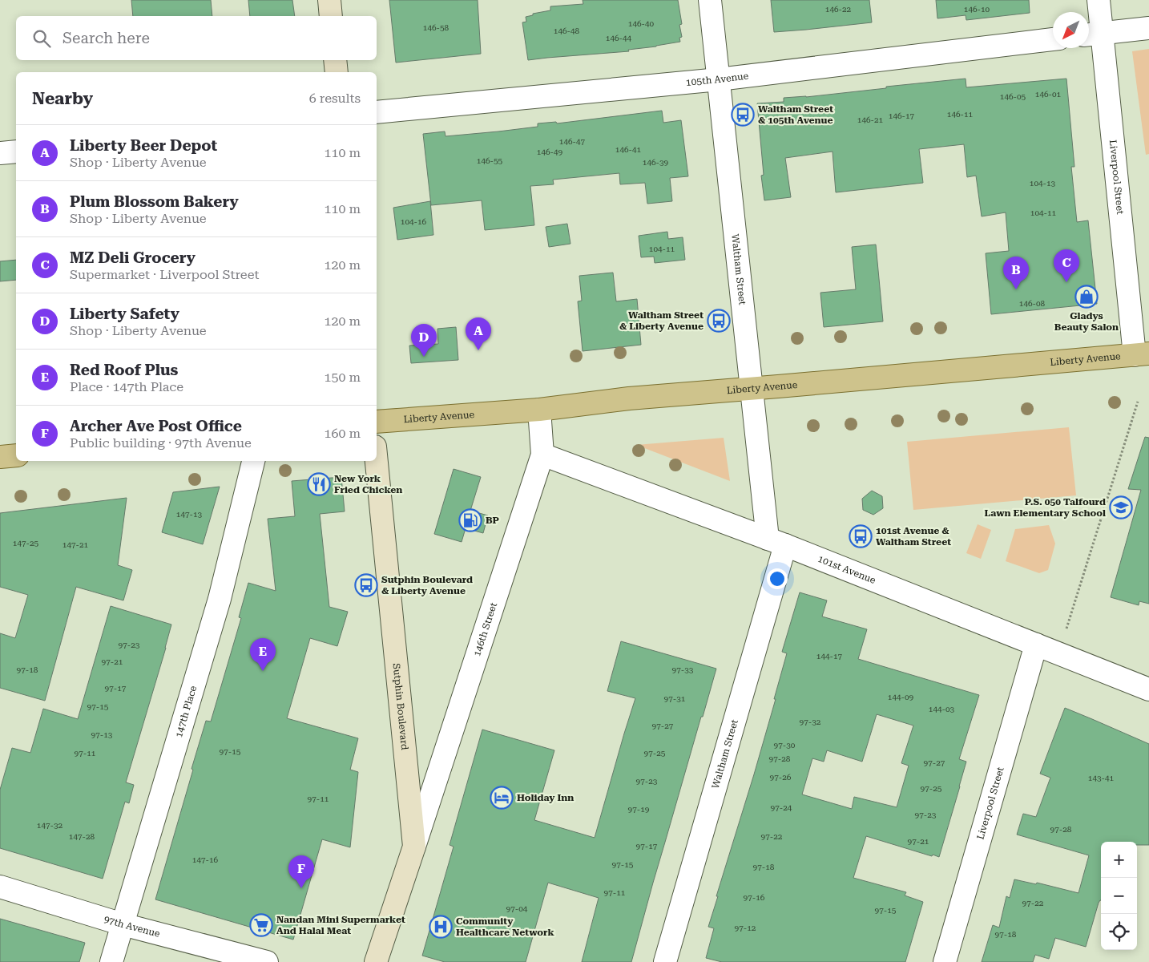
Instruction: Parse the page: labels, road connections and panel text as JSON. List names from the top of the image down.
{
  "streets": {
    "main road": ["Liberty Avenue", "Sutphin Boulevard"],
    "street": [
      "105th Avenue",
      "Liverpool Street",
      "Waltham Street",
      "101st Avenue",
      "146th Street",
      "147th Place",
      "97th Avenue"
    ]
  },
  "crossings": [
    ["105th Avenue", "Waltham Street"],
    ["Liverpool Street", "Liberty Avenue"],
    ["Liverpool Street", "101st Avenue"],
    ["Waltham Street", "Liberty Avenue"],
    ["Waltham Street", "101st Avenue"],
    ["Liberty Avenue", "146th Street"],
    ["101st Avenue", "146th Street"],
    ["146th Street", "Sutphin Boulevard"],
    ["147th Place", "97th Avenue"]
  ],
  "places": {
    "bus stop": [
      "Waltham Street & 105th Avenue",
      "Waltham Street & Liberty Avenue",
      "101st Avenue & Waltham Street",
      "Sutphin Boulevard & Liberty Avenue"
    ],
    "shop": ["Gladys Beauty Salon"],
    "restaurant": ["New York Fried Chicken"],
    "school or university": ["P.S. 050 Talfourd Lawn Elementary School"],
    "fuel station": ["BP"],
    "hotel": ["Holiday Inn"],
    "supermarket": ["Nandan Mini Supermarket And Halal Meat"],
    "hospital": ["Community Healthcare Network"]
  },
  "house_numbers": [
    "146-22",
    "146-10",
    "146-40",
    "146-58",
    "146-48",
    "146-44",
    "146-01",
    "146-05",
    "146-11",
    "146-17",
    "146-21",
    "146-47",
    "146-41",
    "146-49",
    "146-55",
    "146-39",
    "104-13",
    "104-11",
    "104-16",
    "104-11",
    "146-08",
    "147-13",
    "147-25",
    "147-21",
    "97-23",
    "144-17",
    "97-21",
    "97-18",
    "97-33",
    "97-17",
    "144-09",
    "97-31",
    "97-15",
    "144-03",
    "97-32",
    "97-27",
    "97-13",
    "97-30",
    "97-15",
    "97-11",
    "97-25",
    "97-28",
    "97-27",
    "97-26",
    "143-41",
    "97-23",
    "97-25",
    "97-11",
    "97-24",
    "97-19",
    "97-23",
    "147-32",
    "97-28",
    "147-28",
    "97-22",
    "97-21",
    "97-17",
    "147-16",
    "97-15",
    "97-18",
    "97-11",
    "97-16",
    "97-22",
    "97-04",
    "97-15",
    "97-12",
    "97-18"
  ],
  "north": "bottom left",
  "page": {
    "search": "Search here",
    "heading": ["Nearby", "6 results"],
    "list": [
      {
        "mark": "A",
        "name": "Liberty Beer Depot",
        "note": "Shop · Liberty Avenue",
        "value": "110 m"
      },
      {
        "mark": "B",
        "name": "Plum Blossom Bakery",
        "note": "Shop · Liberty Avenue",
        "value": "110 m"
      },
      {
        "mark": "C",
        "name": "MZ Deli Grocery",
        "note": "Supermarket · Liverpool Street",
        "value": "120 m"
      },
      {
        "mark": "D",
        "name": "Liberty Safety",
        "note": "Shop · Liberty Avenue",
        "value": "120 m"
      },
      {
        "mark": "E",
        "name": "Red Roof Plus",
        "note": "Place · 147th Place",
        "value": "150 m"
      },
      {
        "mark": "F",
        "name": "Archer Ave Post Office",
        "note": "Public building · 97th Avenue",
        "value": "160 m"
      }
    ],
    "pins": [
      "C",
      "B",
      "A",
      "D",
      "E",
      "F"
    ],
    "map_buttons": ["+", "−"]
  }
}
